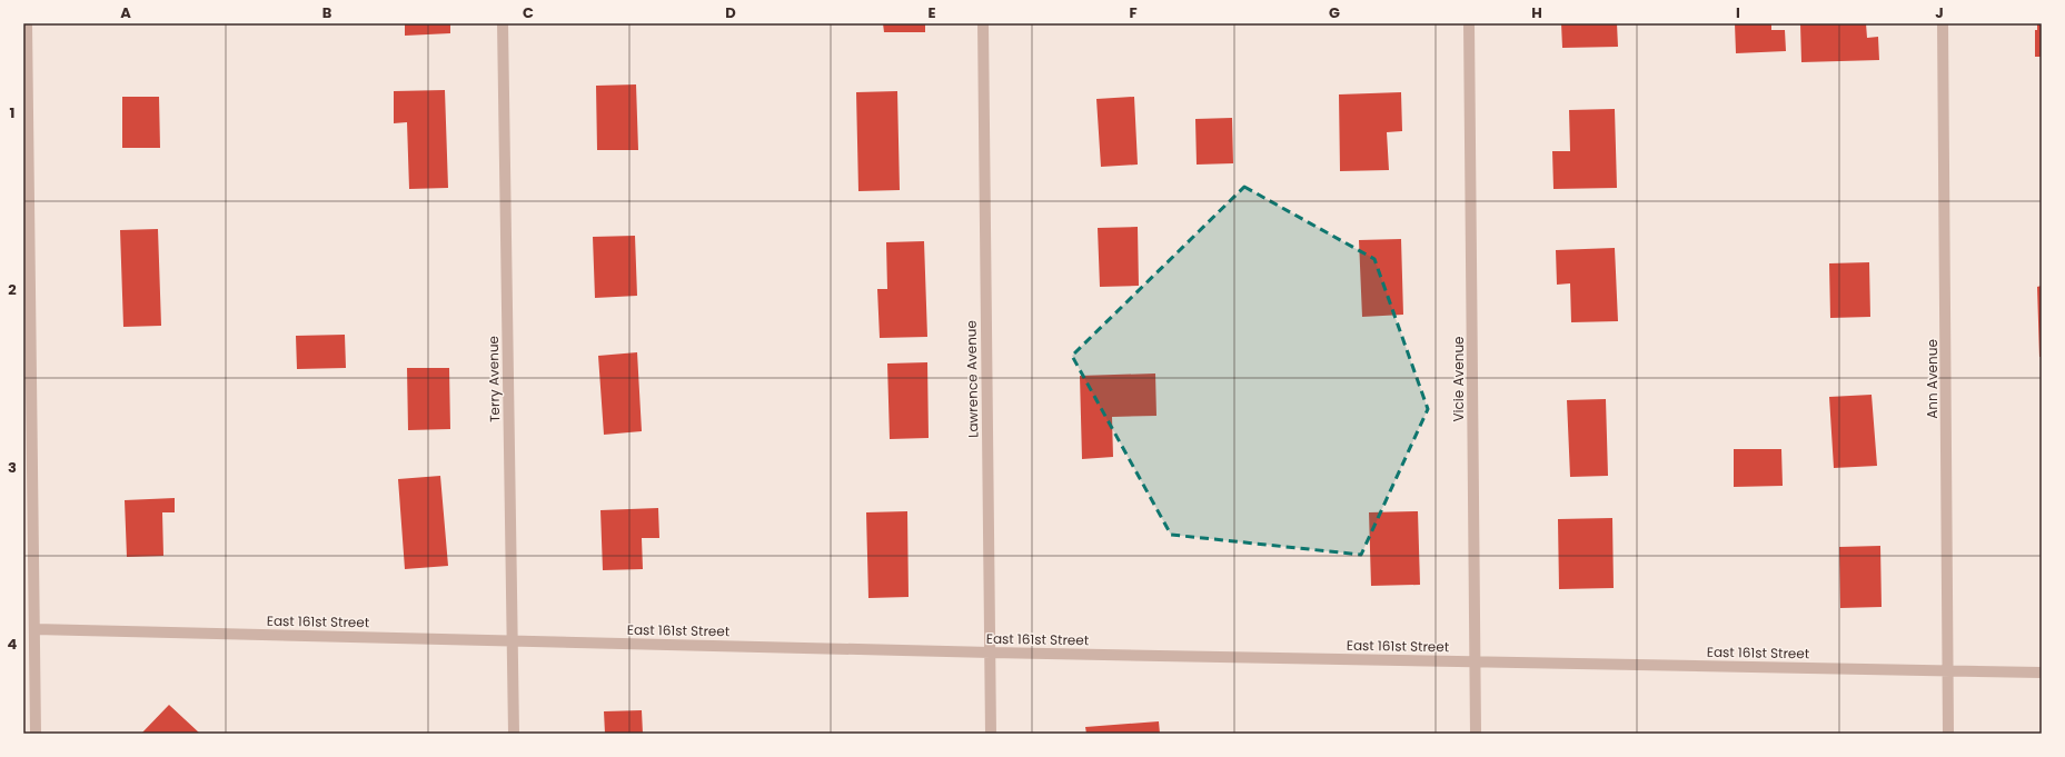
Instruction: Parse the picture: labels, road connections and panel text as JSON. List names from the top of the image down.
{
  "streets": {
    "street": [
      "Terry Avenue",
      "Lawrence Avenue",
      "Vicie Avenue",
      "Ann Avenue",
      "East 161st Street"
    ]
  },
  "crossings": [
    ["Terry Avenue", "East 161st Street"],
    ["Lawrence Avenue", "East 161st Street"],
    ["Vicie Avenue", "East 161st Street"],
    ["Ann Avenue", "East 161st Street"]
  ],
  "grid": {
    "columns": [
      "A",
      "B",
      "C",
      "D",
      "E",
      "F",
      "G",
      "H",
      "I",
      "J"
    ],
    "rows": [
      "1",
      "2",
      "3",
      "4"
    ]
  }
}
